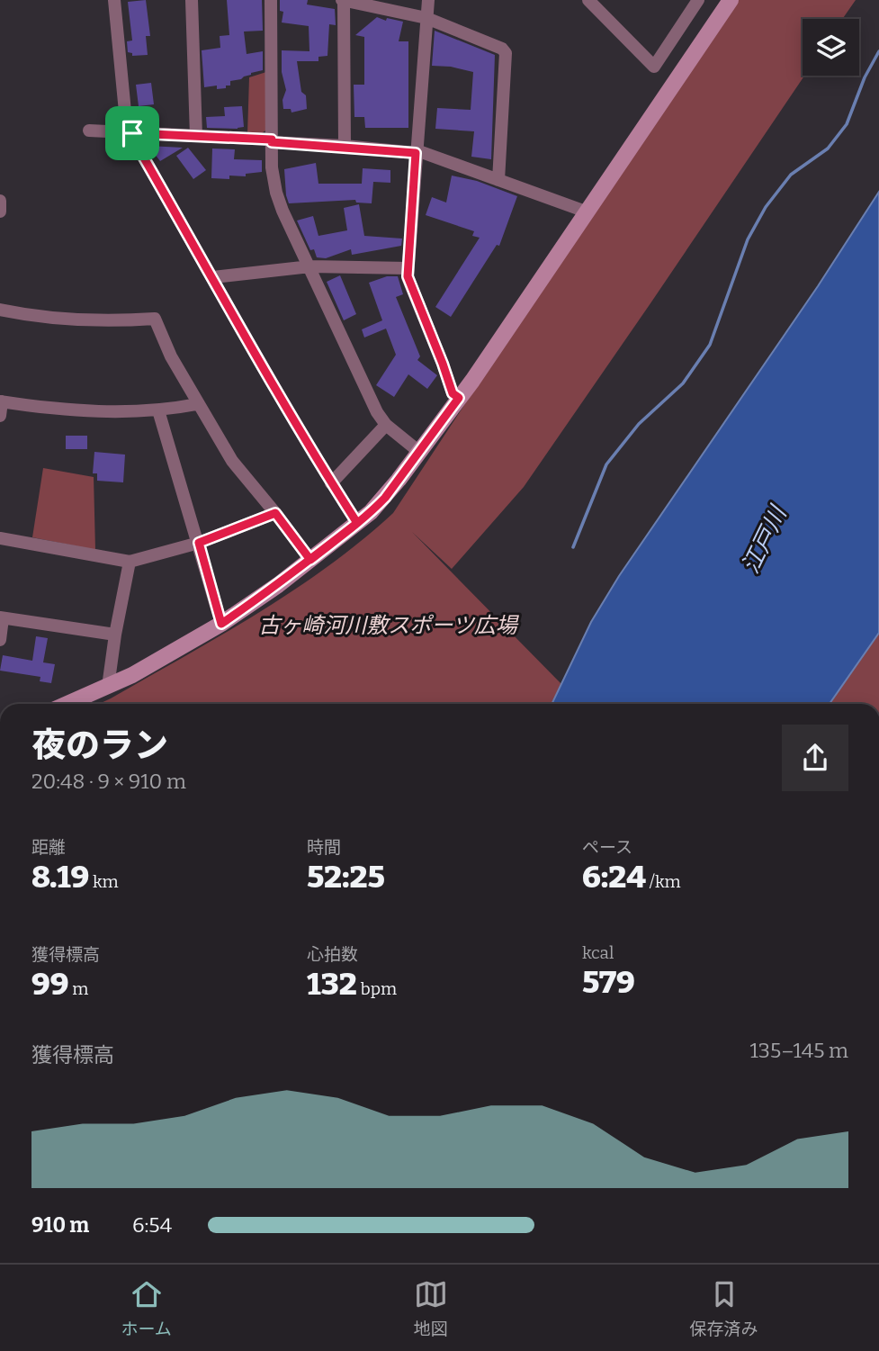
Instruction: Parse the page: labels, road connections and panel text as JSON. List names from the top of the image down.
{
  "water": ["江戸川"],
  "parks": ["古ヶ崎河川敷スポーツ広場"],
  "page": {
    "heading": ["夜のラン", "20:48 · 9 × 910 m"],
    "stats": [
      ["距離", "8.19 km"],
      ["時間", "52:25"],
      ["ペース", "6:24 /km"],
      ["獲得標高", "99 m"],
      ["心拍数", "132 bpm"],
      ["kcal", "579"]
    ],
    "chart": ["獲得標高", "135–145 m"],
    "list": [
      {
        "name": "910 m",
        "note": "6:54"
      }
    ],
    "tabs": ["ホーム", "地図", "保存済み"]
  }
}
